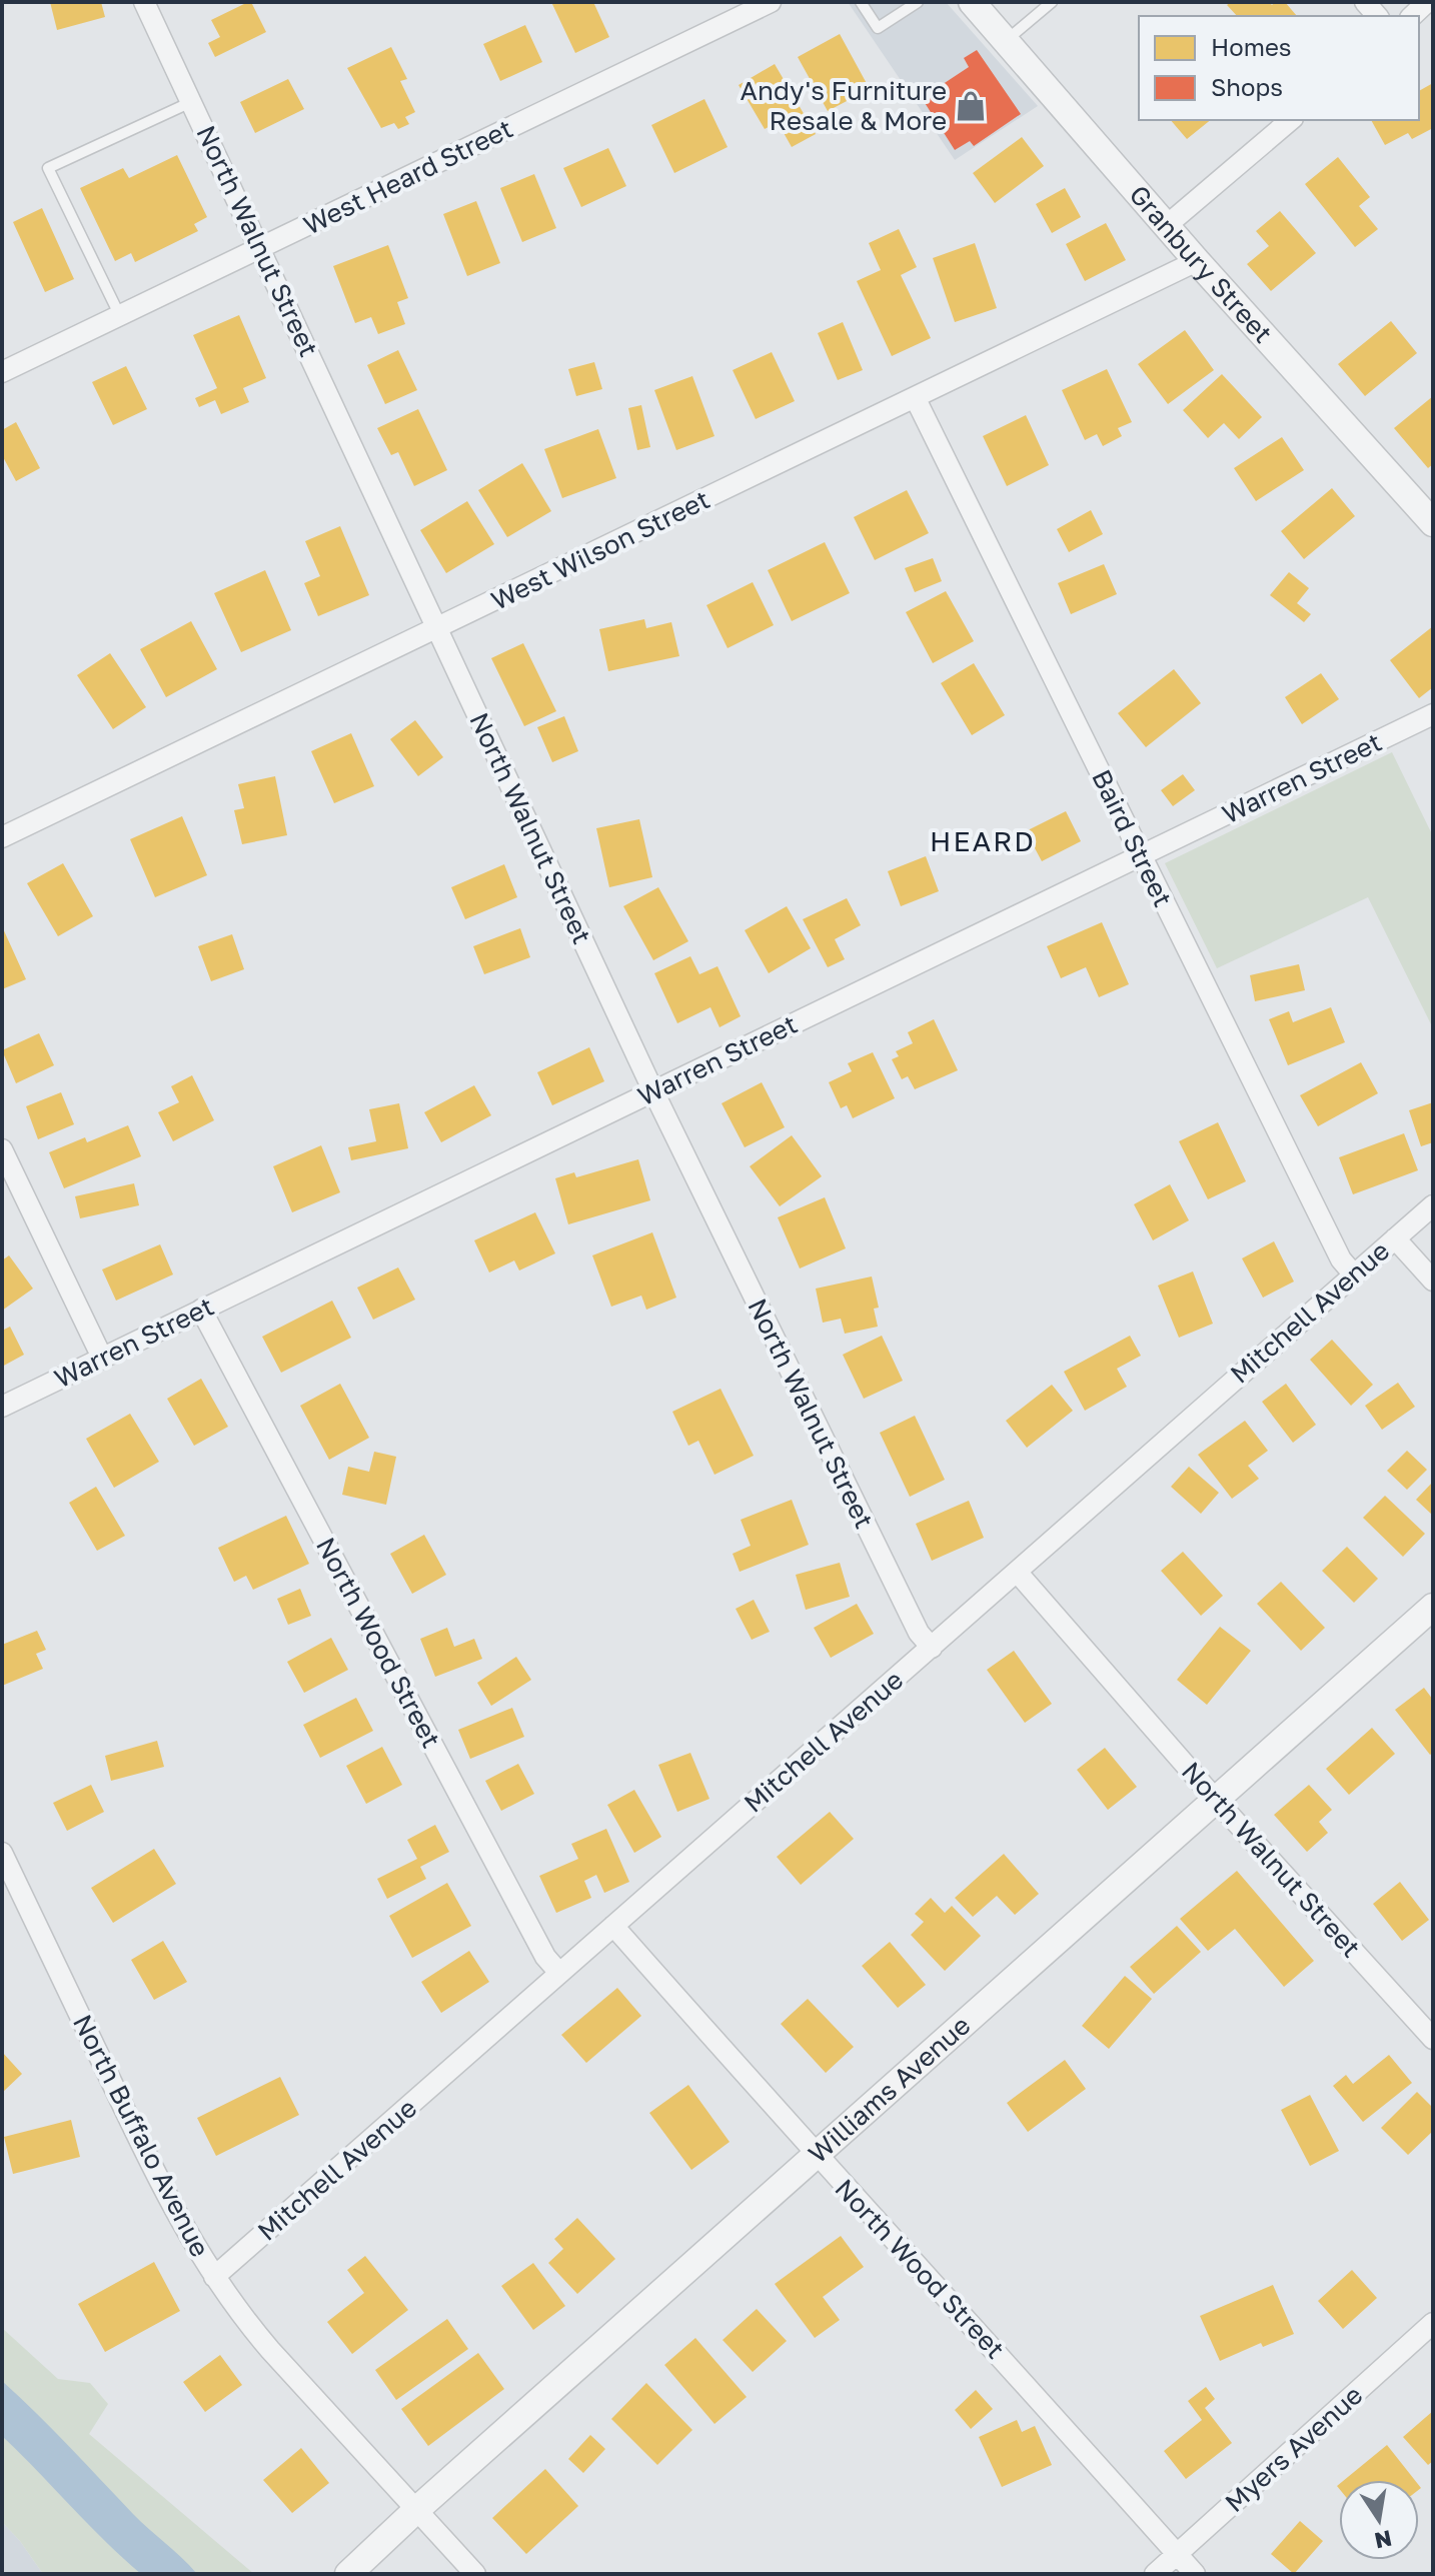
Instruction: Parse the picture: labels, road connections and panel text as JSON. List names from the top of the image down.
{
  "streets": {
    "street": [
      "West Heard Street",
      "North Walnut Street",
      "Granbury Street",
      "West Wilson Street",
      "Warren Street",
      "Baird Street",
      "Mitchell Avenue",
      "North Wood Street",
      "Williams Avenue",
      "North Buffalo Avenue",
      "Myers Avenue"
    ]
  },
  "crossings": [
    ["West Heard Street", "North Walnut Street"],
    ["North Walnut Street", "West Wilson Street"],
    ["North Walnut Street", "Warren Street"],
    ["North Walnut Street", "Mitchell Avenue"],
    ["North Walnut Street", "Williams Avenue"],
    ["Granbury Street", "West Wilson Street"],
    ["West Wilson Street", "Baird Street"],
    ["Warren Street", "Baird Street"],
    ["Warren Street", "North Wood Street"],
    ["Baird Street", "Mitchell Avenue"],
    ["Mitchell Avenue", "North Wood Street"],
    ["Mitchell Avenue", "North Buffalo Avenue"],
    ["North Wood Street", "Williams Avenue"],
    ["North Wood Street", "Myers Avenue"],
    ["Williams Avenue", "North Buffalo Avenue"]
  ],
  "districts": ["HEARD"],
  "places": {
    "shop": ["Andy's Furniture Resale & More"]
  },
  "legend": ["Homes", "Shops"],
  "north": "bottom"
}
